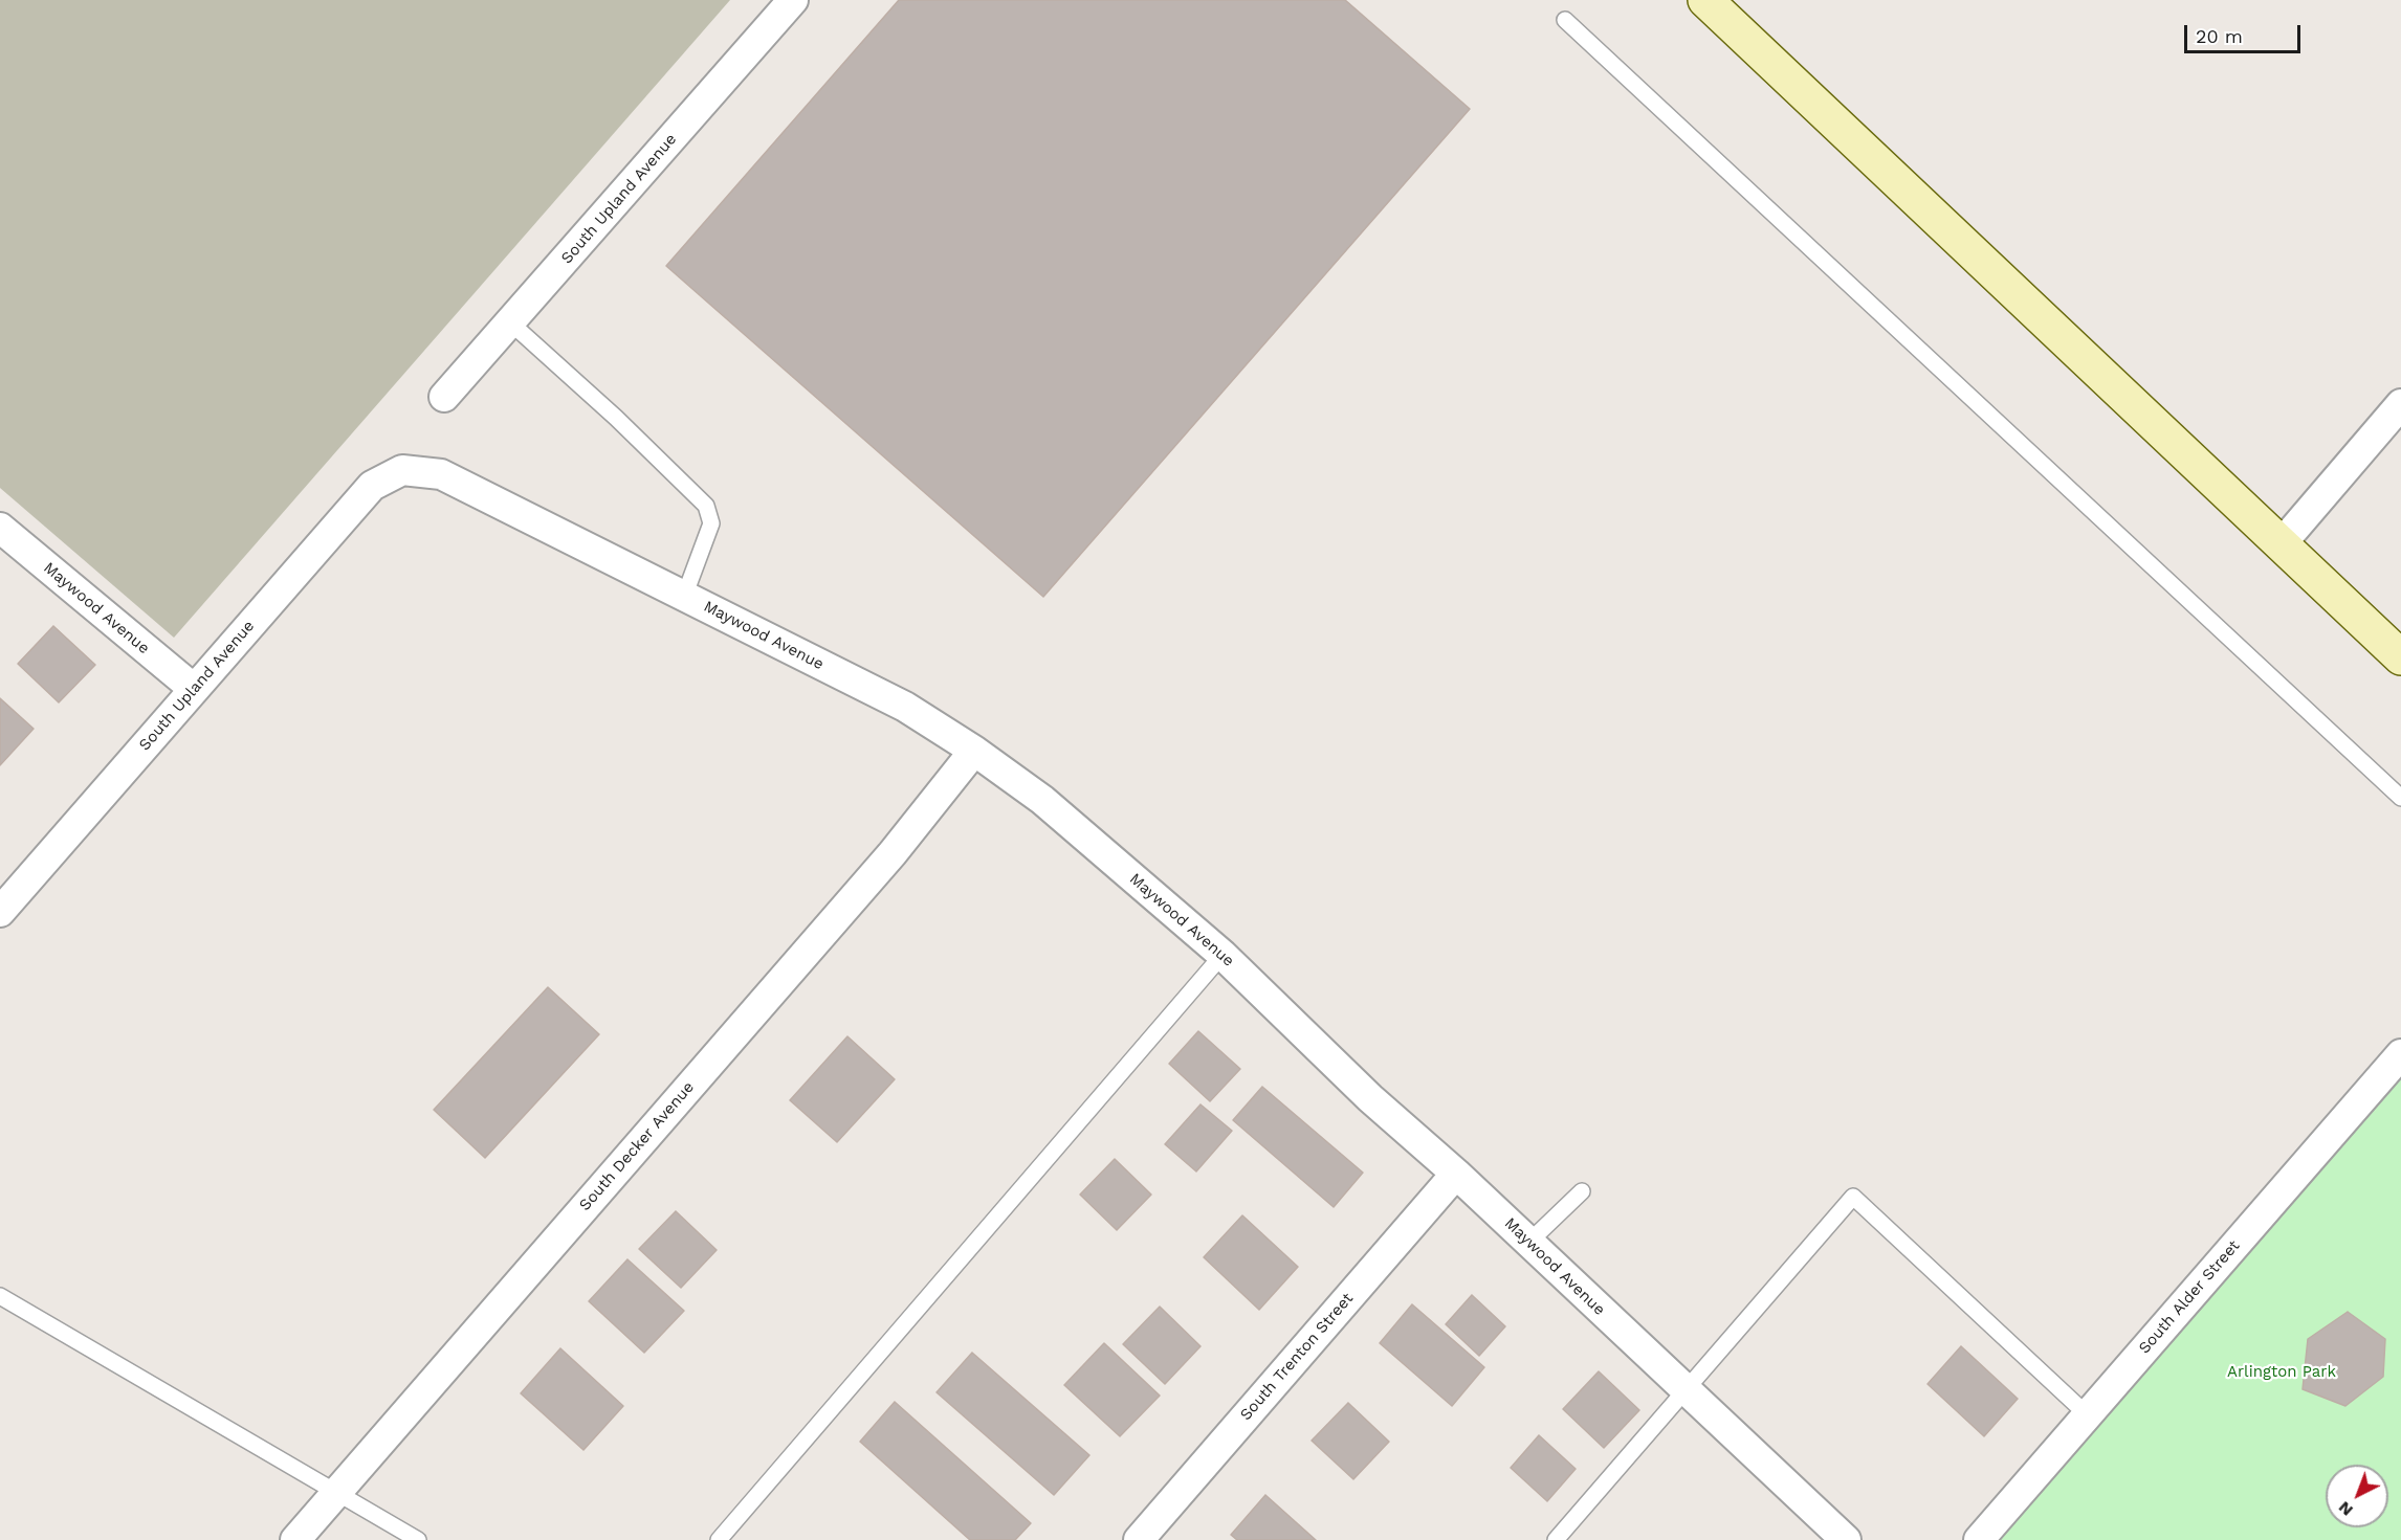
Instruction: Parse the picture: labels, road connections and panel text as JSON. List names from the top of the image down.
{
  "streets": {
    "street": [
      "South Upland Avenue",
      "Maywood Avenue",
      "South Decker Avenue",
      "South Alder Street",
      "South Trenton Street"
    ]
  },
  "crossings": [
    ["South Upland Avenue", "Maywood Avenue"],
    ["Maywood Avenue", "South Decker Avenue"],
    ["Maywood Avenue", "South Trenton Street"]
  ],
  "parks": ["Arlington Park"],
  "scale_bar": "20 m",
  "north": "bottom left"
}
